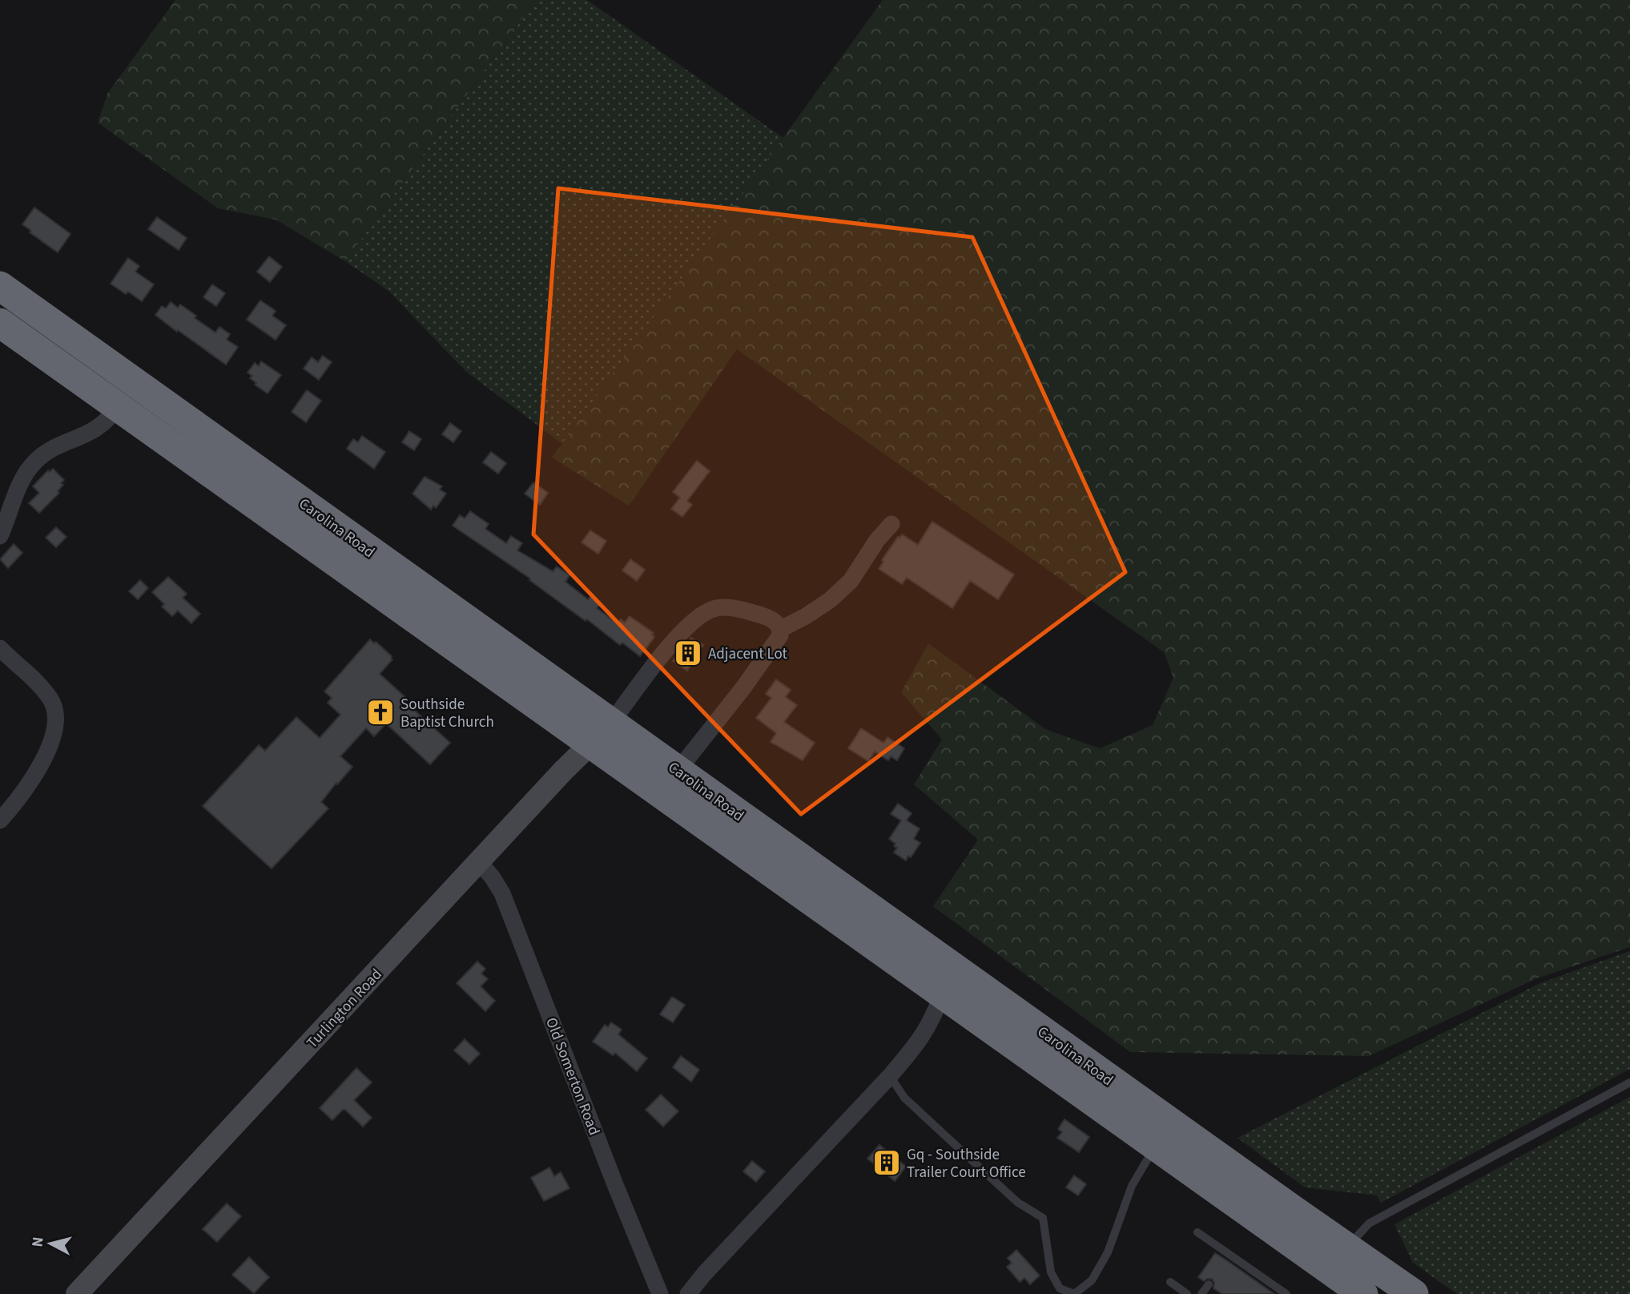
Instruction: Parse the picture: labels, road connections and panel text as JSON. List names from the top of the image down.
{
  "streets": {
    "highway": ["Carolina Road"],
    "street": ["Turlington Road", "Old Somerton Road"]
  },
  "crossings": [
    ["Carolina Road", "Turlington Road"],
    ["Turlington Road", "Old Somerton Road"]
  ],
  "places": {
    "building": ["Adjacent Lot", "Gq - Southside Trailer Court Office"],
    "church": ["Southside Baptist Church"]
  },
  "north": "left"
}
